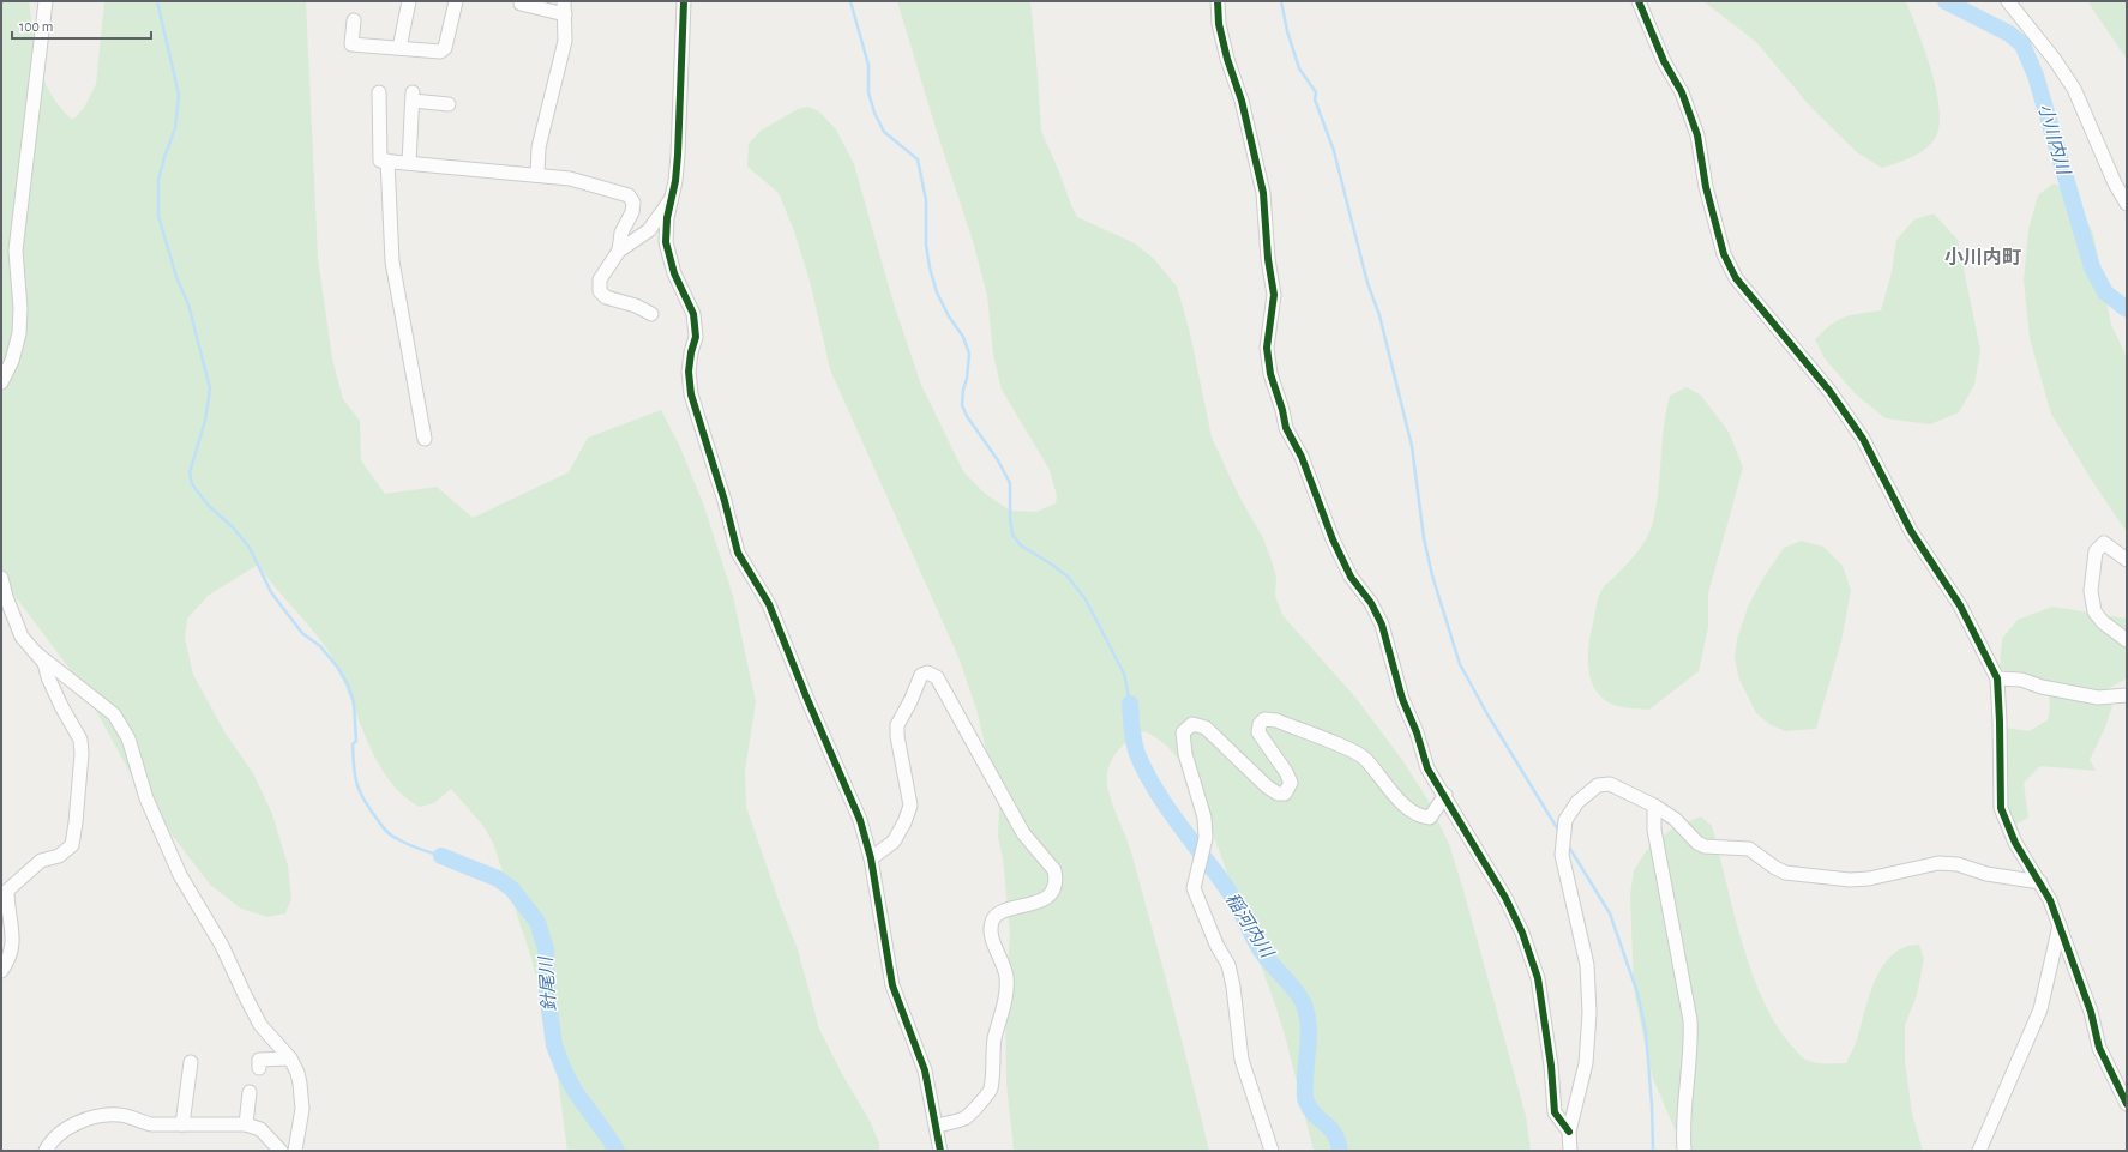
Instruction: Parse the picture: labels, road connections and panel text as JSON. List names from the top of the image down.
{
  "districts": ["小川内町"],
  "water": ["小川内川", "稲河内川", "針尾川"],
  "scale_bar": "100 m"
}
